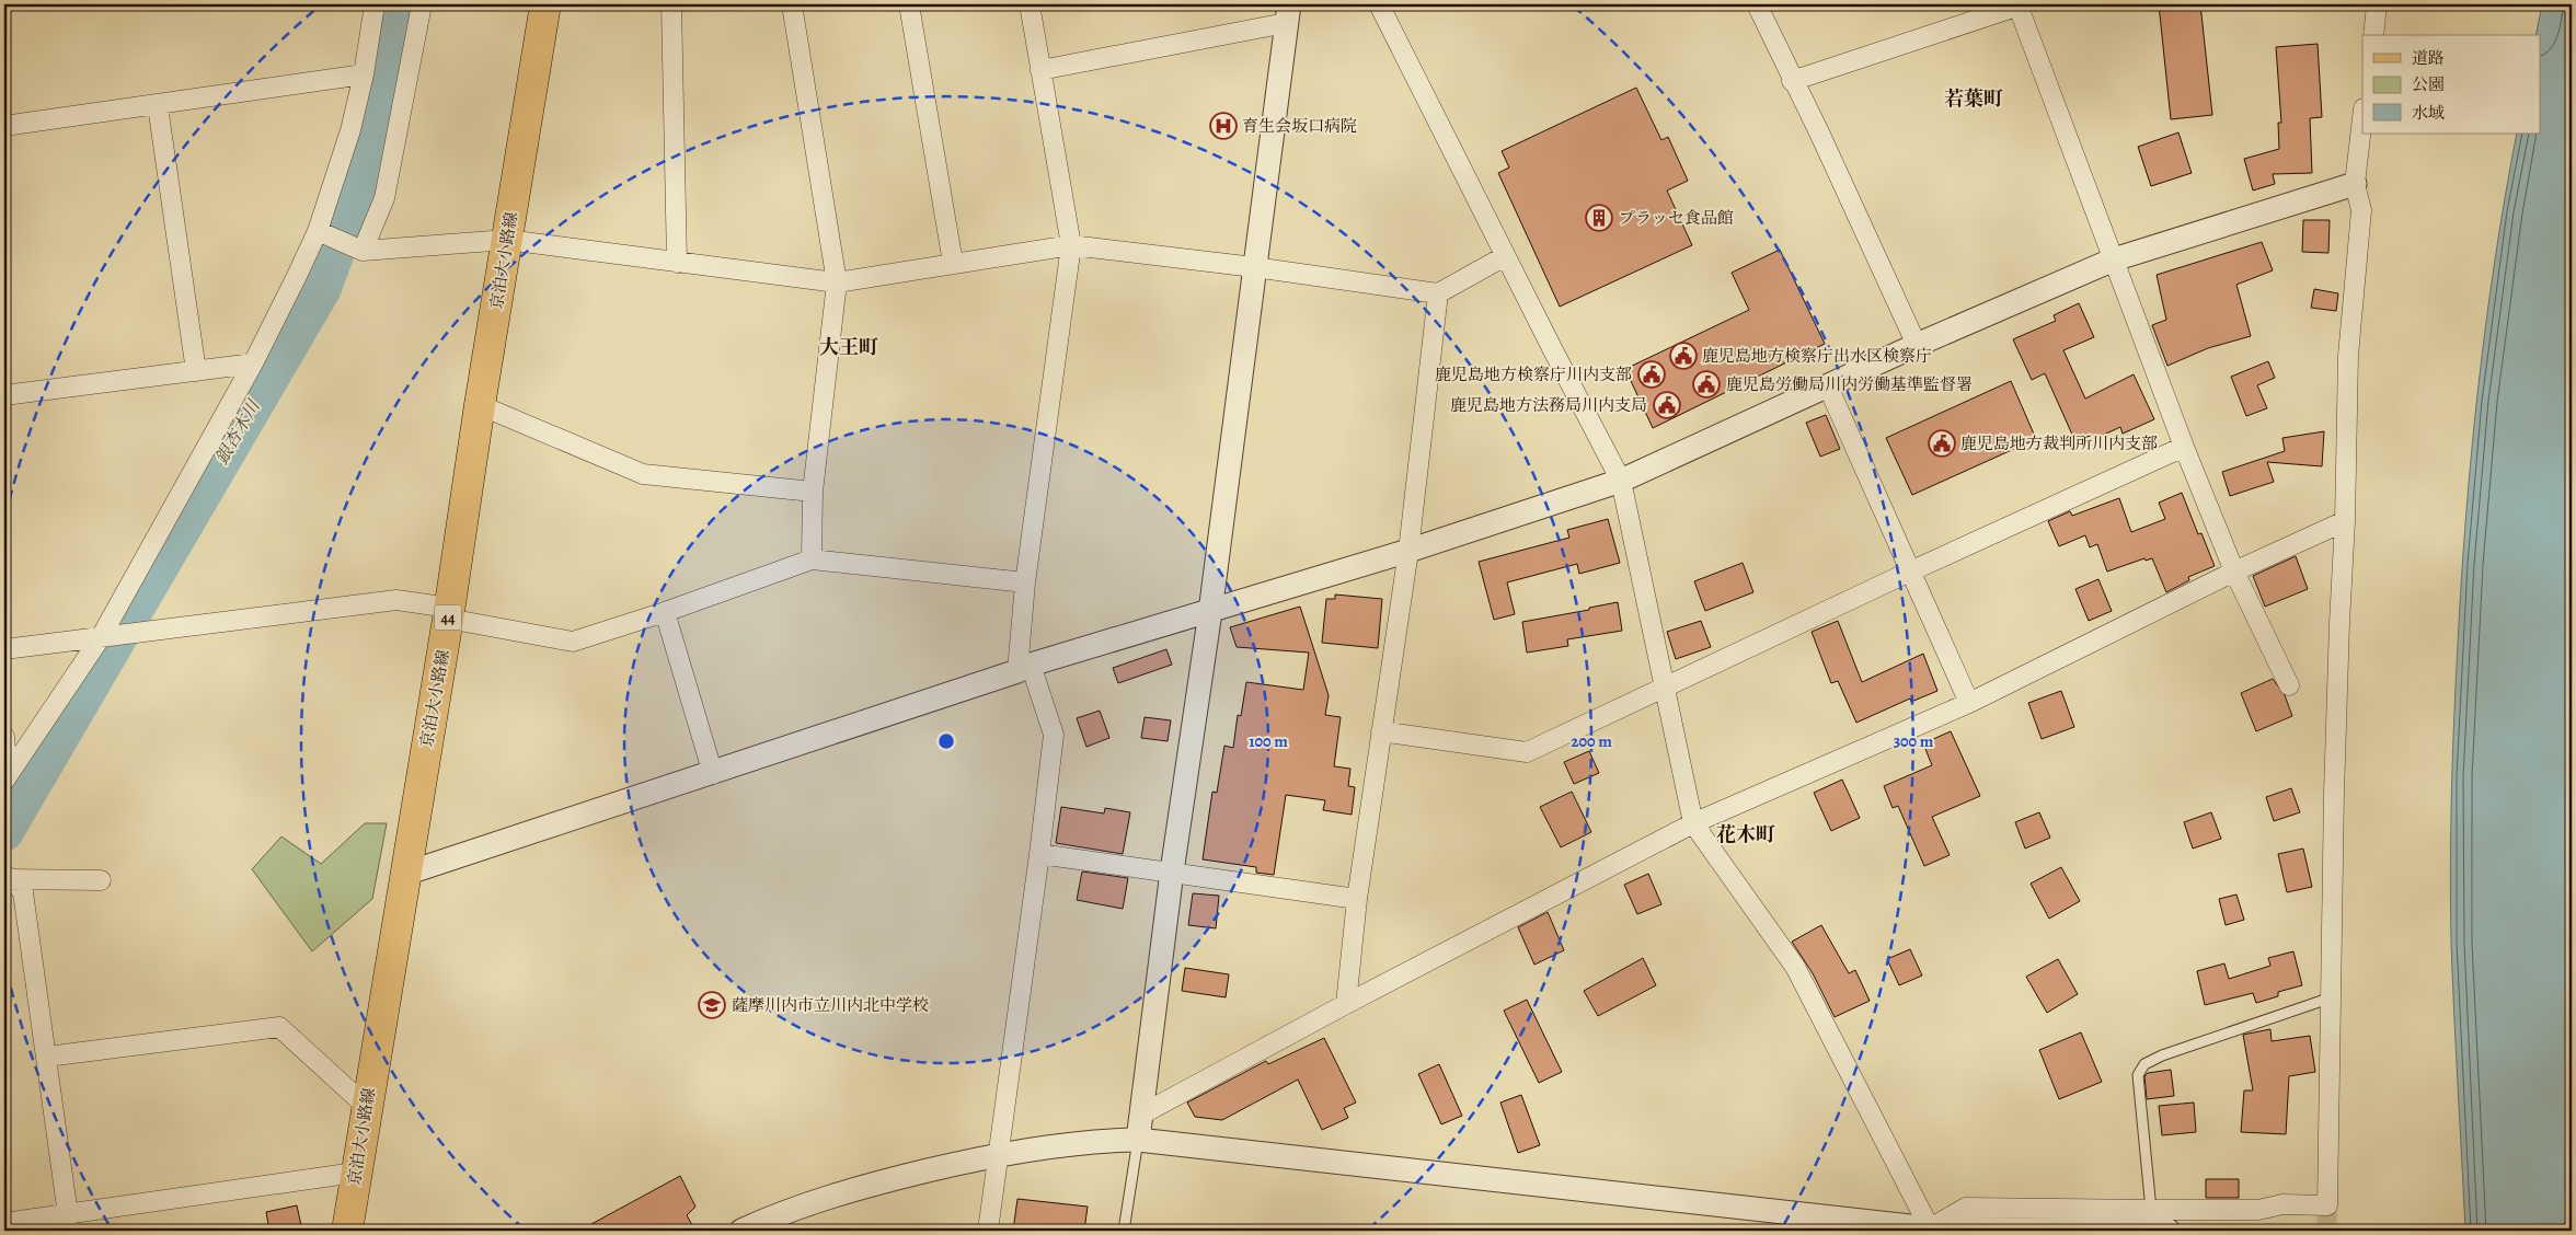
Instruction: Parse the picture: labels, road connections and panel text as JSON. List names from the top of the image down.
{
  "streets": {
    "main road": ["京泊大小路線", "44"]
  },
  "districts": ["若葉町", "大王町", "花木町"],
  "water": ["銀杏木川"],
  "places": {
    "hospital": ["育生会坂口病院"],
    "building": ["プラッセ食品館"],
    "public building": [
      "鹿児島地方検察庁出水区検察庁",
      "鹿児島地方検察庁川内支部",
      "鹿児島労働局川内労働基準監督署",
      "鹿児島地方法務局川内支局",
      "鹿児島地方裁判所川内支部"
    ],
    "school or university": ["薩摩川内市立川内北中学校"]
  },
  "legend": ["道路", "公園", "水域"],
  "rings": ["100 m", "200 m", "300 m"]
}
